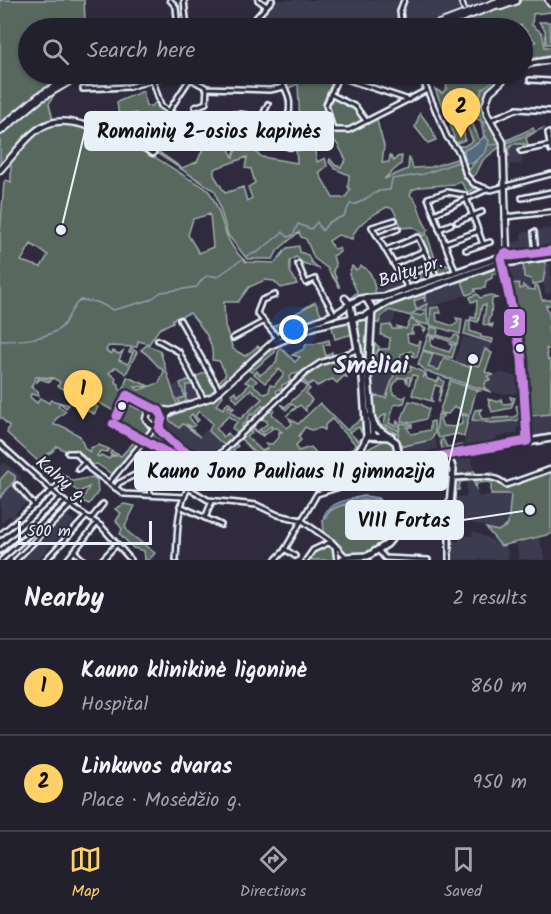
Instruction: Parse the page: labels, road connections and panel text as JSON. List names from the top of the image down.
{
  "streets": {
    "main road": ["Baltų pr."],
    "street": ["Kalnų g."]
  },
  "districts": ["Smėliai"],
  "places": ["Romainių 2-osios kapinės", "Kauno Jono Pauliaus II gimnazija", "VIII Fortas"],
  "lines": ["transit line 3"],
  "scale_bar": "500 m",
  "page": {
    "search": "Search here",
    "pins": ["2", "1"],
    "scale": "500 m",
    "heading": ["Nearby", "2 results"],
    "list": [
      {
        "mark": "1",
        "name": "Kauno klinikinė ligoninė",
        "note": "Hospital",
        "value": "860 m"
      },
      {
        "mark": "2",
        "name": "Linkuvos dvaras",
        "note": "Place · Mosėdžio g.",
        "value": "950 m"
      }
    ],
    "nav": ["Map", "Directions", "Saved"]
  }
}
